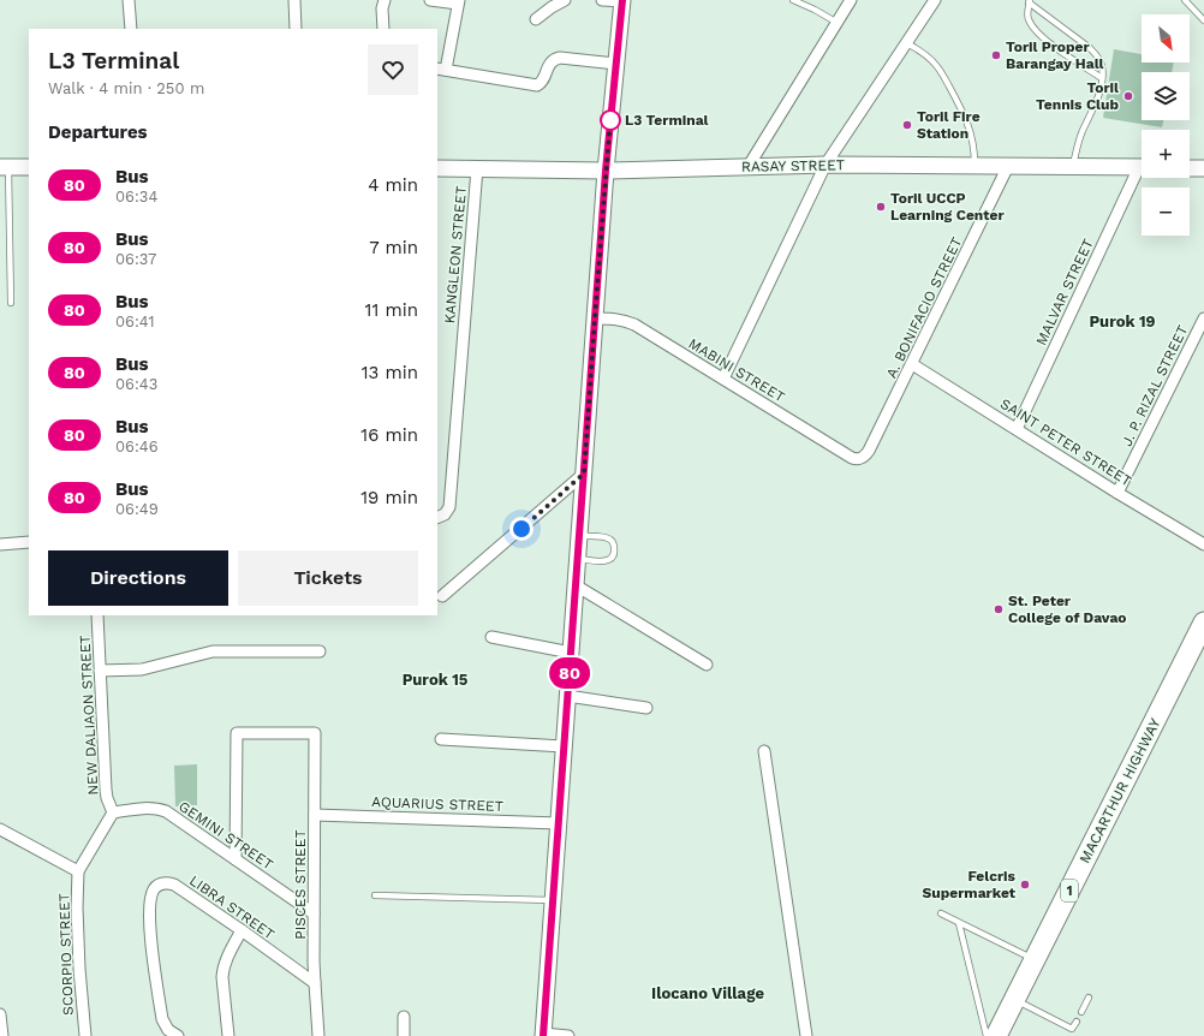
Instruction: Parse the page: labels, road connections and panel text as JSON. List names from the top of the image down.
{
  "streets": {
    "highway": ["MACARTHUR HIGHWAY", "1"],
    "street": [
      "RASAY STREET",
      "KANGLEON STREET",
      "MALVAR STREET",
      "A. BONIFACIO STREET",
      "MABINI STREET",
      "J. P. RIZAL STREET",
      "SAINT PETER STREET",
      "NEW DALIAON STREET",
      "AQUARIUS STREET",
      "GEMINI STREET",
      "PISCES STREET",
      "LIBRA STREET",
      "SCORPIO STREET"
    ]
  },
  "crossings": [
    ["RASAY STREET", "KANGLEON STREET"],
    ["RASAY STREET", "A. BONIFACIO STREET"],
    ["MALVAR STREET", "SAINT PETER STREET"],
    ["A. BONIFACIO STREET", "MABINI STREET"],
    ["A. BONIFACIO STREET", "SAINT PETER STREET"],
    ["J. P. RIZAL STREET", "SAINT PETER STREET"],
    ["NEW DALIAON STREET", "GEMINI STREET"],
    ["AQUARIUS STREET", "PISCES STREET"],
    ["GEMINI STREET", "PISCES STREET"],
    ["PISCES STREET", "LIBRA STREET"]
  ],
  "districts": ["Purok 19", "Purok 15", "Ilocano Village"],
  "places": [
    "Toril Proper Barangay Hall",
    "Toril Tennis Club",
    "L3 Terminal",
    "Toril Fire Station",
    "Toril UCCP Learning Center",
    "St. Peter College of Davao",
    "Felcris Supermarket"
  ],
  "lines": ["bus line 80"],
  "north": "bottom right",
  "page": {
    "on_map": "80",
    "map_buttons": ["+", "−"],
    "heading": [
      ["L3 Terminal", "Walk · 4 min · 250 m"],
      "Departures"
    ],
    "list": [
      {
        "mark": "80",
        "name": "Bus",
        "note": "06:34",
        "value": "4 min"
      },
      {
        "mark": "80",
        "name": "Bus",
        "note": "06:37",
        "value": "7 min"
      },
      {
        "mark": "80",
        "name": "Bus",
        "note": "06:41",
        "value": "11 min"
      },
      {
        "mark": "80",
        "name": "Bus",
        "note": "06:43",
        "value": "13 min"
      },
      {
        "mark": "80",
        "name": "Bus",
        "note": "06:46",
        "value": "16 min"
      },
      {
        "mark": "80",
        "name": "Bus",
        "note": "06:49",
        "value": "19 min"
      }
    ],
    "buttons": ["Directions", "Tickets"]
  }
}
